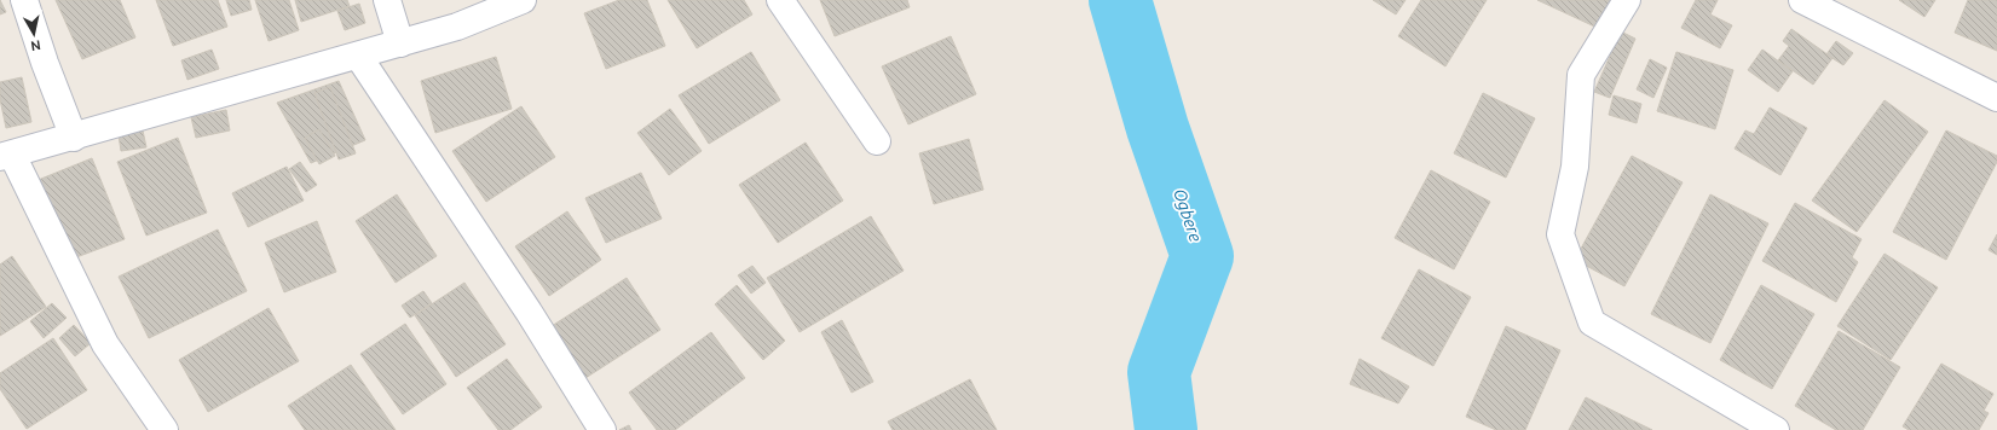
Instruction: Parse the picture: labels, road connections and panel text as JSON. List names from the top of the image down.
{
  "water": ["Ogbere"],
  "north": "bottom"
}
